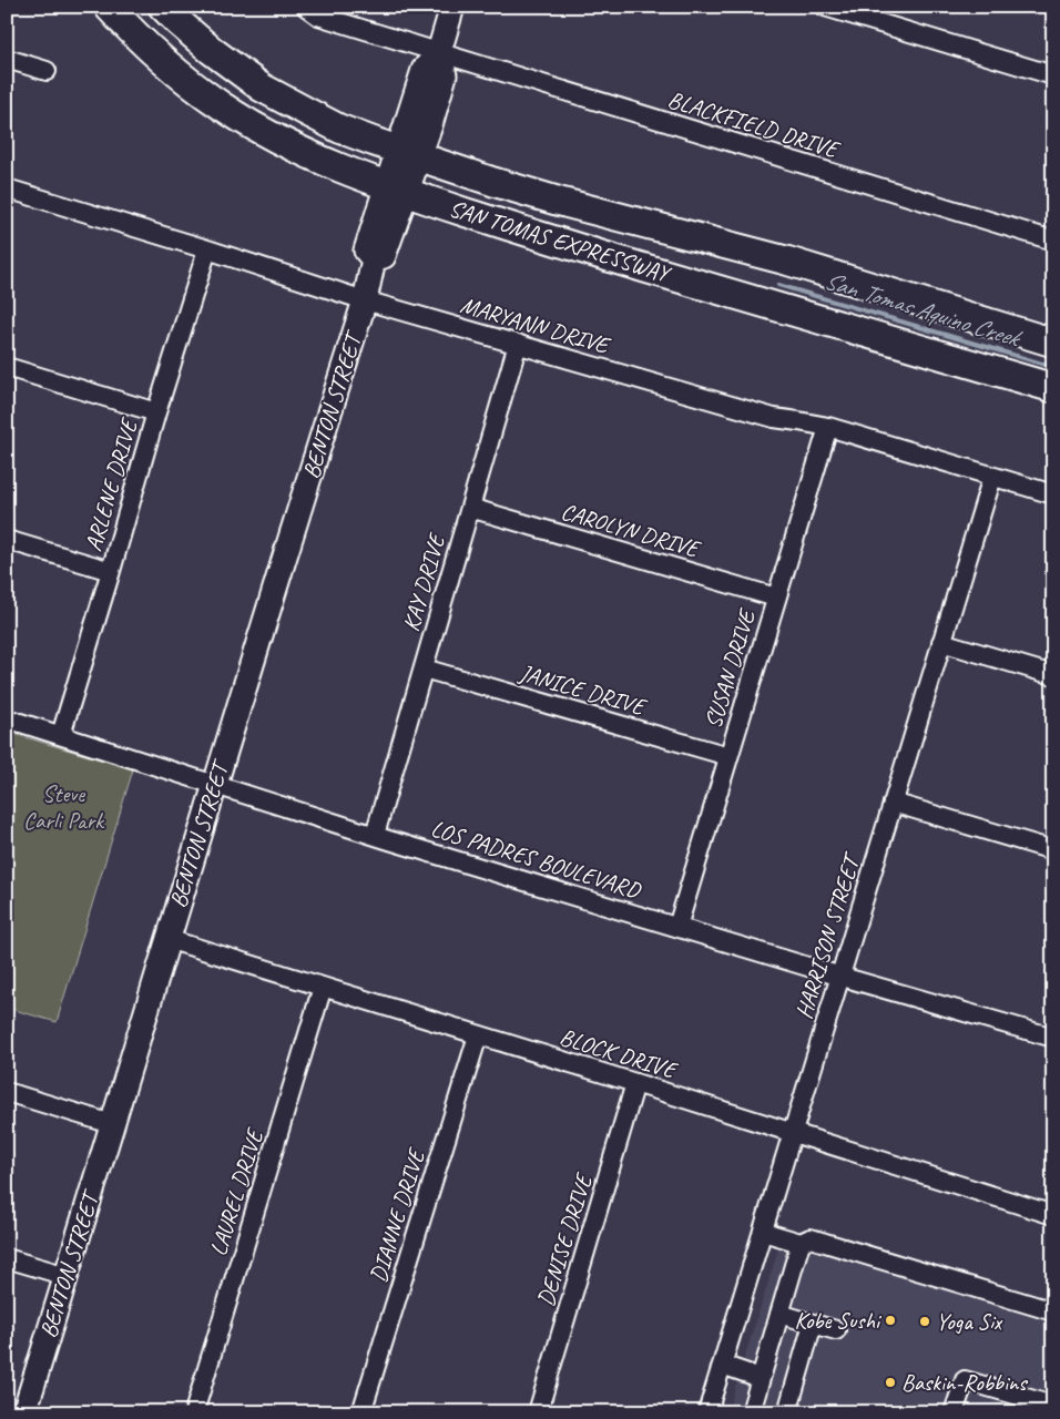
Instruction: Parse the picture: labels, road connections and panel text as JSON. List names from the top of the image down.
{
  "streets": {
    "highway": ["SAN TOMAS EXPRESSWAY"],
    "main road": ["BENTON STREET"],
    "street": [
      "BLACKFIELD DRIVE",
      "MARYANN DRIVE",
      "ARLENE DRIVE",
      "CAROLYN DRIVE",
      "KAY DRIVE",
      "SUSAN DRIVE",
      "JANICE DRIVE",
      "LOS PADRES BOULEVARD",
      "HARRISON STREET",
      "BLOCK DRIVE",
      "LAUREL DRIVE",
      "DIANNE DRIVE",
      "DENISE DRIVE"
    ]
  },
  "crossings": [
    ["BLACKFIELD DRIVE", "BENTON STREET"],
    ["SAN TOMAS EXPRESSWAY", "BENTON STREET"],
    ["MARYANN DRIVE", "BENTON STREET"],
    ["MARYANN DRIVE", "ARLENE DRIVE"],
    ["MARYANN DRIVE", "KAY DRIVE"],
    ["MARYANN DRIVE", "SUSAN DRIVE"],
    ["MARYANN DRIVE", "HARRISON STREET"],
    ["BENTON STREET", "LOS PADRES BOULEVARD"],
    ["BENTON STREET", "BLOCK DRIVE"],
    ["ARLENE DRIVE", "LOS PADRES BOULEVARD"],
    ["CAROLYN DRIVE", "KAY DRIVE"],
    ["CAROLYN DRIVE", "SUSAN DRIVE"],
    ["KAY DRIVE", "JANICE DRIVE"],
    ["KAY DRIVE", "LOS PADRES BOULEVARD"],
    ["SUSAN DRIVE", "JANICE DRIVE"],
    ["SUSAN DRIVE", "LOS PADRES BOULEVARD"],
    ["LOS PADRES BOULEVARD", "HARRISON STREET"],
    ["HARRISON STREET", "BLOCK DRIVE"],
    ["BLOCK DRIVE", "LAUREL DRIVE"],
    ["BLOCK DRIVE", "DIANNE DRIVE"],
    ["BLOCK DRIVE", "DENISE DRIVE"]
  ],
  "water": ["San Tomas Aquino Creek"],
  "parks": ["Steve Carli Park"],
  "places": ["Kobe Sushi", "Yoga Six", "Baskin-Robbins"]
}
